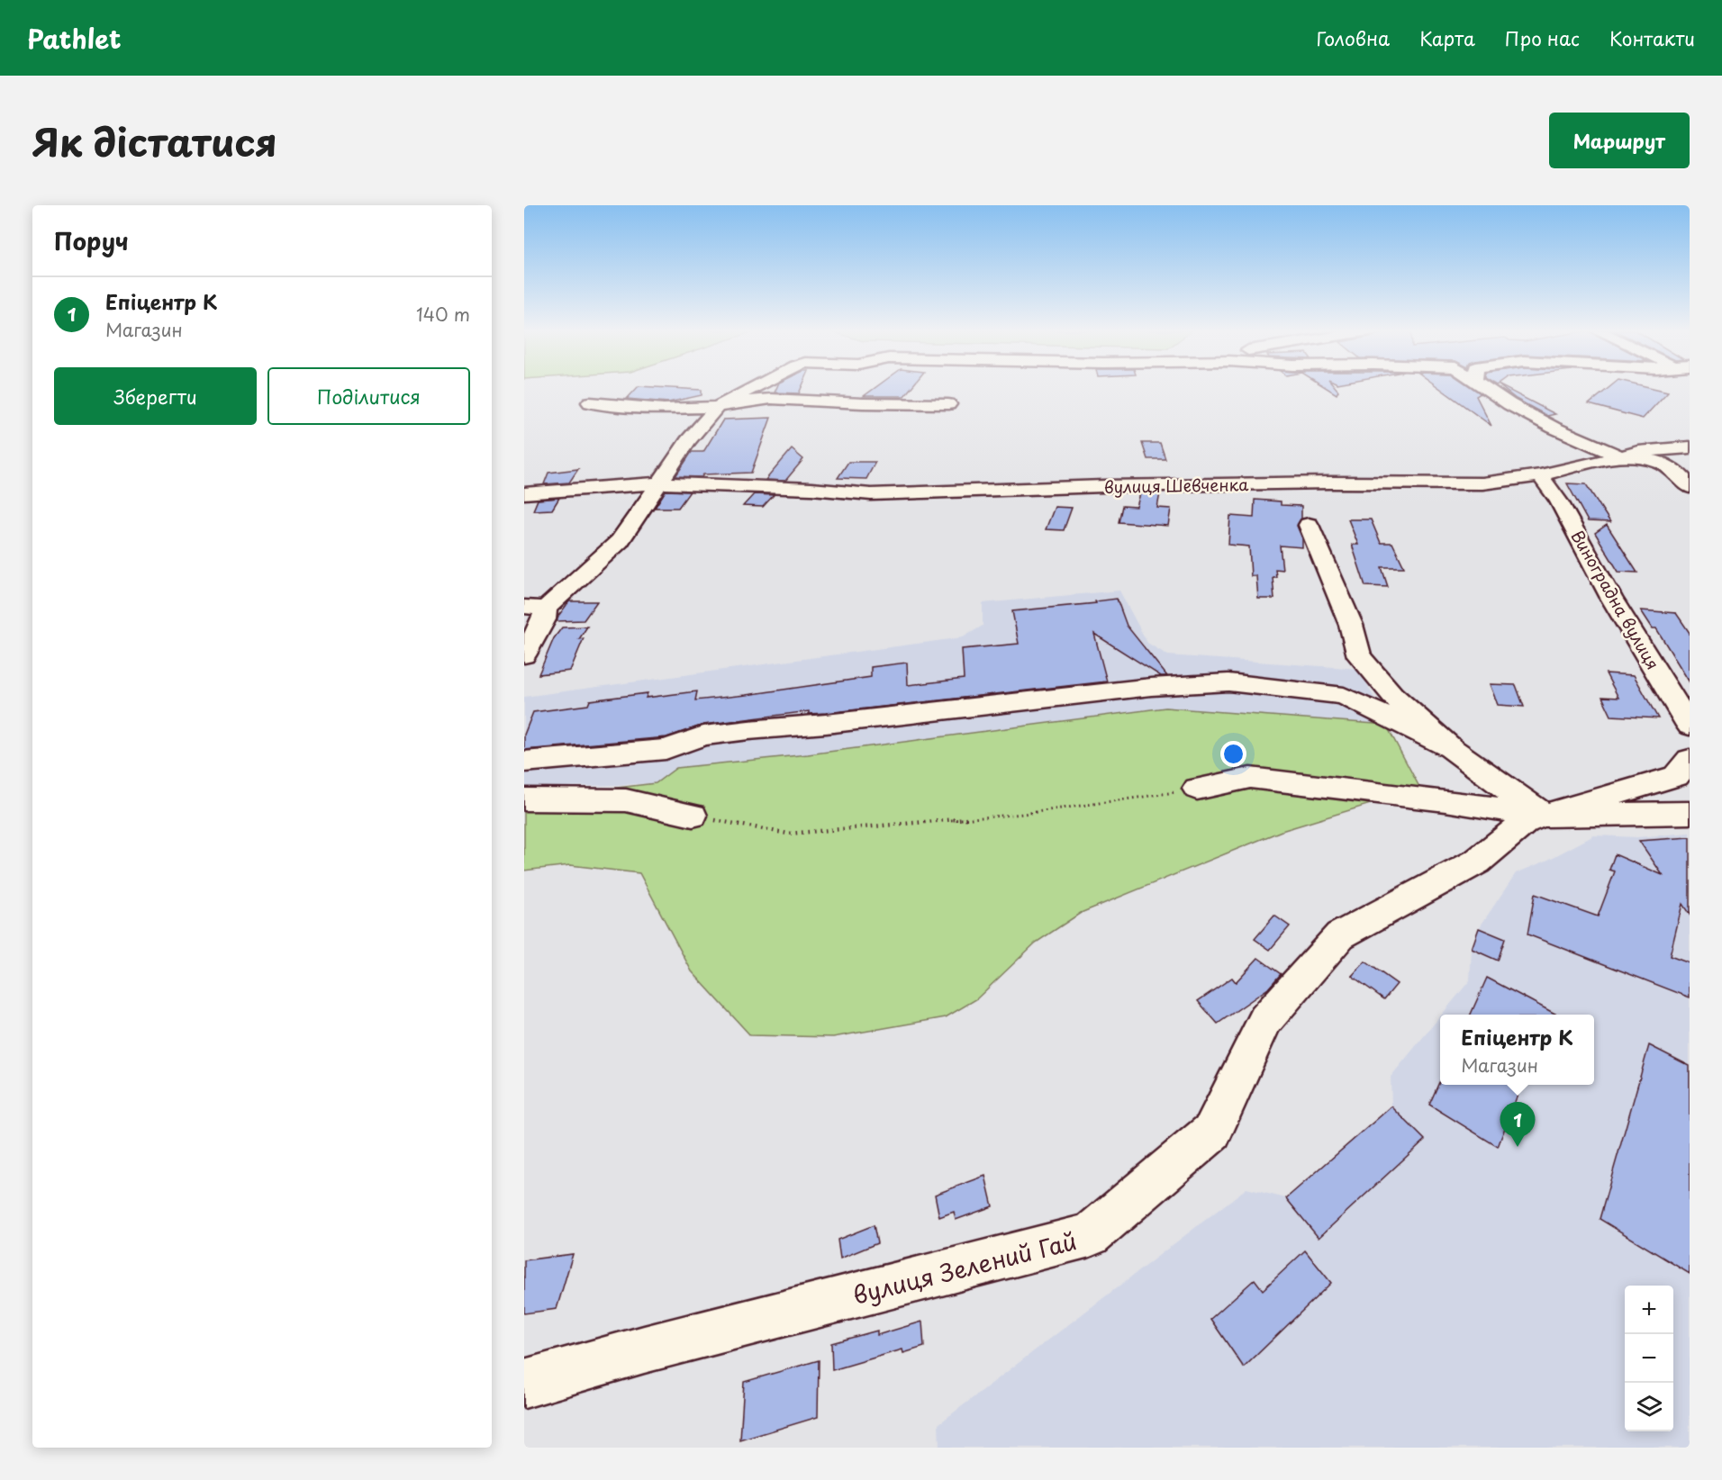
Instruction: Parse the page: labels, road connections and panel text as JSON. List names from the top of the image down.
{
  "streets": {
    "street": ["вулиця Шевченка", "Виноградна вулиця", "вулиця Зелений Гай"]
  },
  "crossings": [
    ["вулиця Шевченка", "Виноградна вулиця"]
  ],
  "page": {
    "header": "Pathlet",
    "nav": [
      "Головна",
      "Карта",
      "Про нас",
      "Контакти"
    ],
    "title": "Як дістатися",
    "buttons": [
      "Маршрут",
      ["Зберегти", "Поділитися"]
    ],
    "heading": "Поруч",
    "list": [
      {
        "mark": "1",
        "name": "Епіцентр К",
        "note": "Магазин",
        "value": "140 m"
      }
    ],
    "popup": ["Епіцентр К", "Магазин"],
    "pins": "1",
    "map_buttons": ["+", "−"]
  }
}
